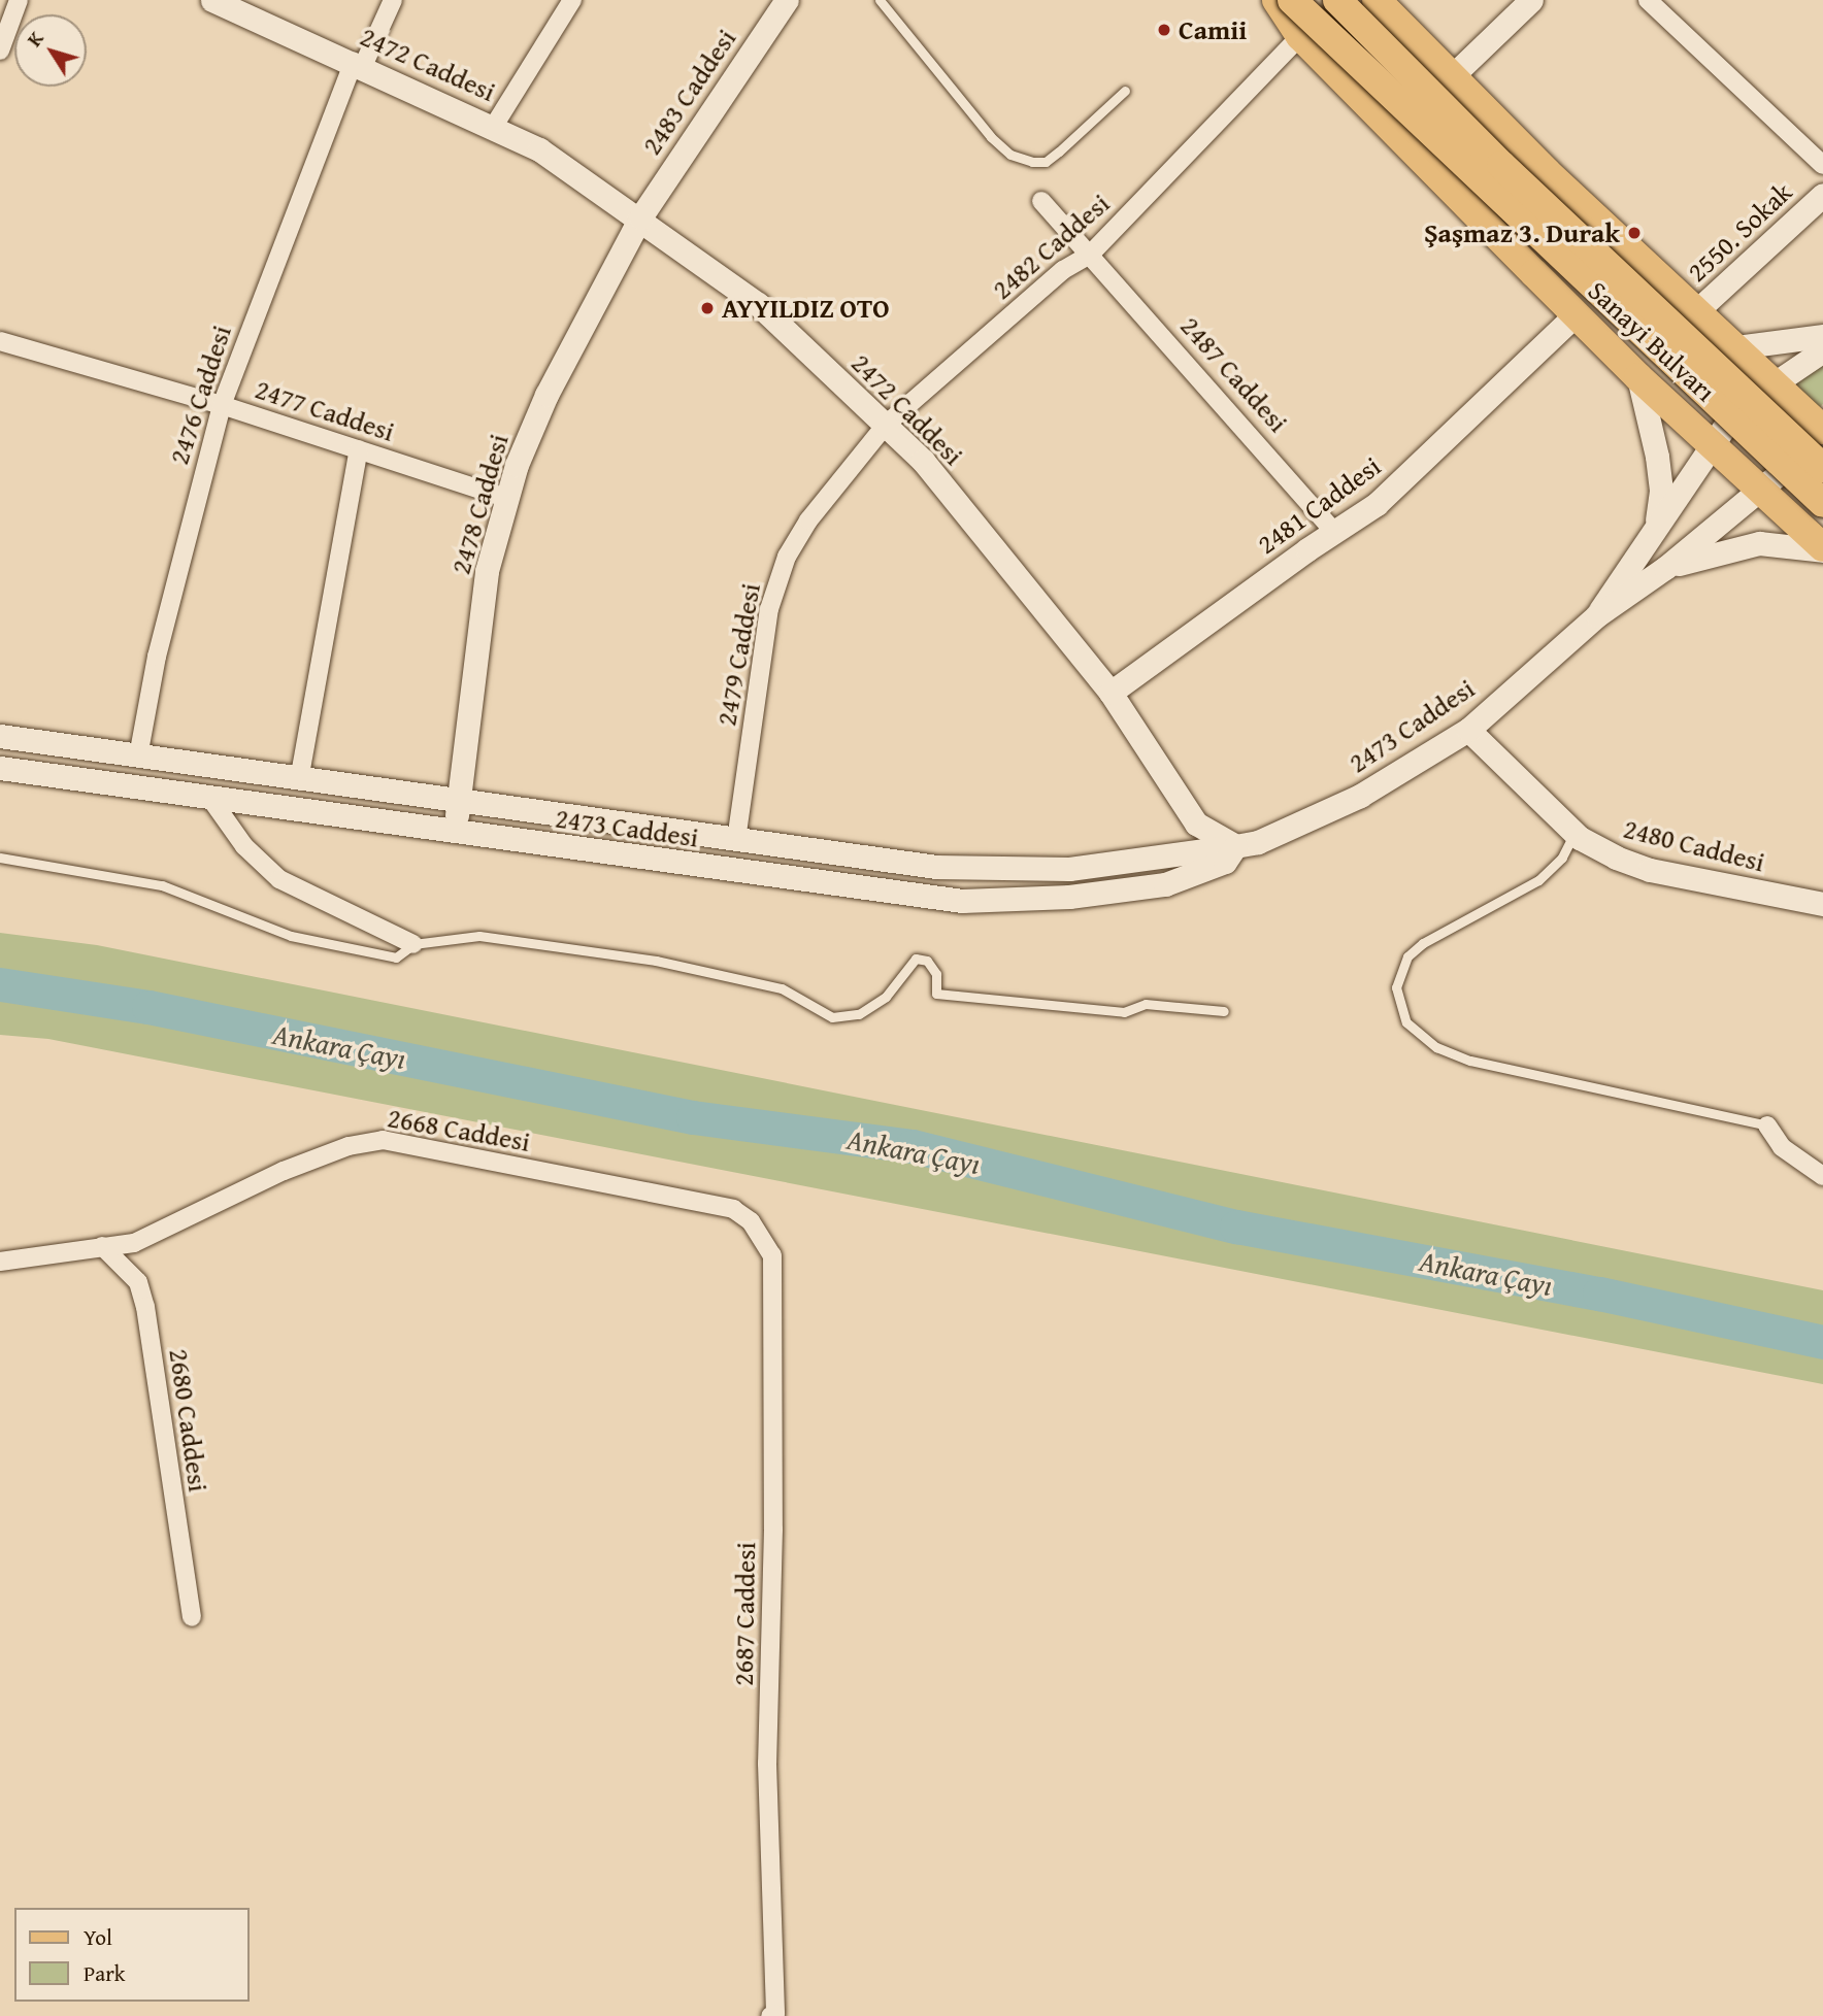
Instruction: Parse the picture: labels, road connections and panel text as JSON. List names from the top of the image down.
{
  "streets": {
    "main road": ["Sanayi Bulvarı"],
    "street": [
      "2472 Caddesi",
      "2483 Caddesi",
      "2550. Sokak",
      "2482 Caddesi",
      "2487 Caddesi",
      "2476 Caddesi",
      "2477 Caddesi",
      "2478 Caddesi",
      "2481 Caddesi",
      "2479 Caddesi",
      "2473 Caddesi",
      "2480 Caddesi",
      "2668 Caddesi",
      "2680 Caddesi",
      "2687 Caddesi"
    ]
  },
  "crossings": [
    ["2472 Caddesi", "2483 Caddesi"],
    ["2472 Caddesi", "2482 Caddesi"],
    ["2472 Caddesi", "2476 Caddesi"],
    ["2472 Caddesi", "2478 Caddesi"],
    ["2472 Caddesi", "2481 Caddesi"],
    ["2472 Caddesi", "2479 Caddesi"],
    ["2472 Caddesi", "2473 Caddesi"],
    ["2483 Caddesi", "2478 Caddesi"],
    ["2482 Caddesi", "2487 Caddesi"],
    ["2482 Caddesi", "2479 Caddesi"],
    ["2487 Caddesi", "2481 Caddesi"],
    ["2476 Caddesi", "2477 Caddesi"],
    ["2476 Caddesi", "2473 Caddesi"],
    ["2477 Caddesi", "2478 Caddesi"],
    ["2478 Caddesi", "2473 Caddesi"],
    ["2479 Caddesi", "2473 Caddesi"],
    ["2473 Caddesi", "2480 Caddesi"],
    ["2668 Caddesi", "2680 Caddesi"],
    ["2668 Caddesi", "2687 Caddesi"]
  ],
  "water": ["Ankara Çayı"],
  "places": ["Camii", "Şaşmaz 3. Durak", "AYYILDIZ OTO"],
  "legend": ["Yol", "Park"],
  "north": "top left"
}
